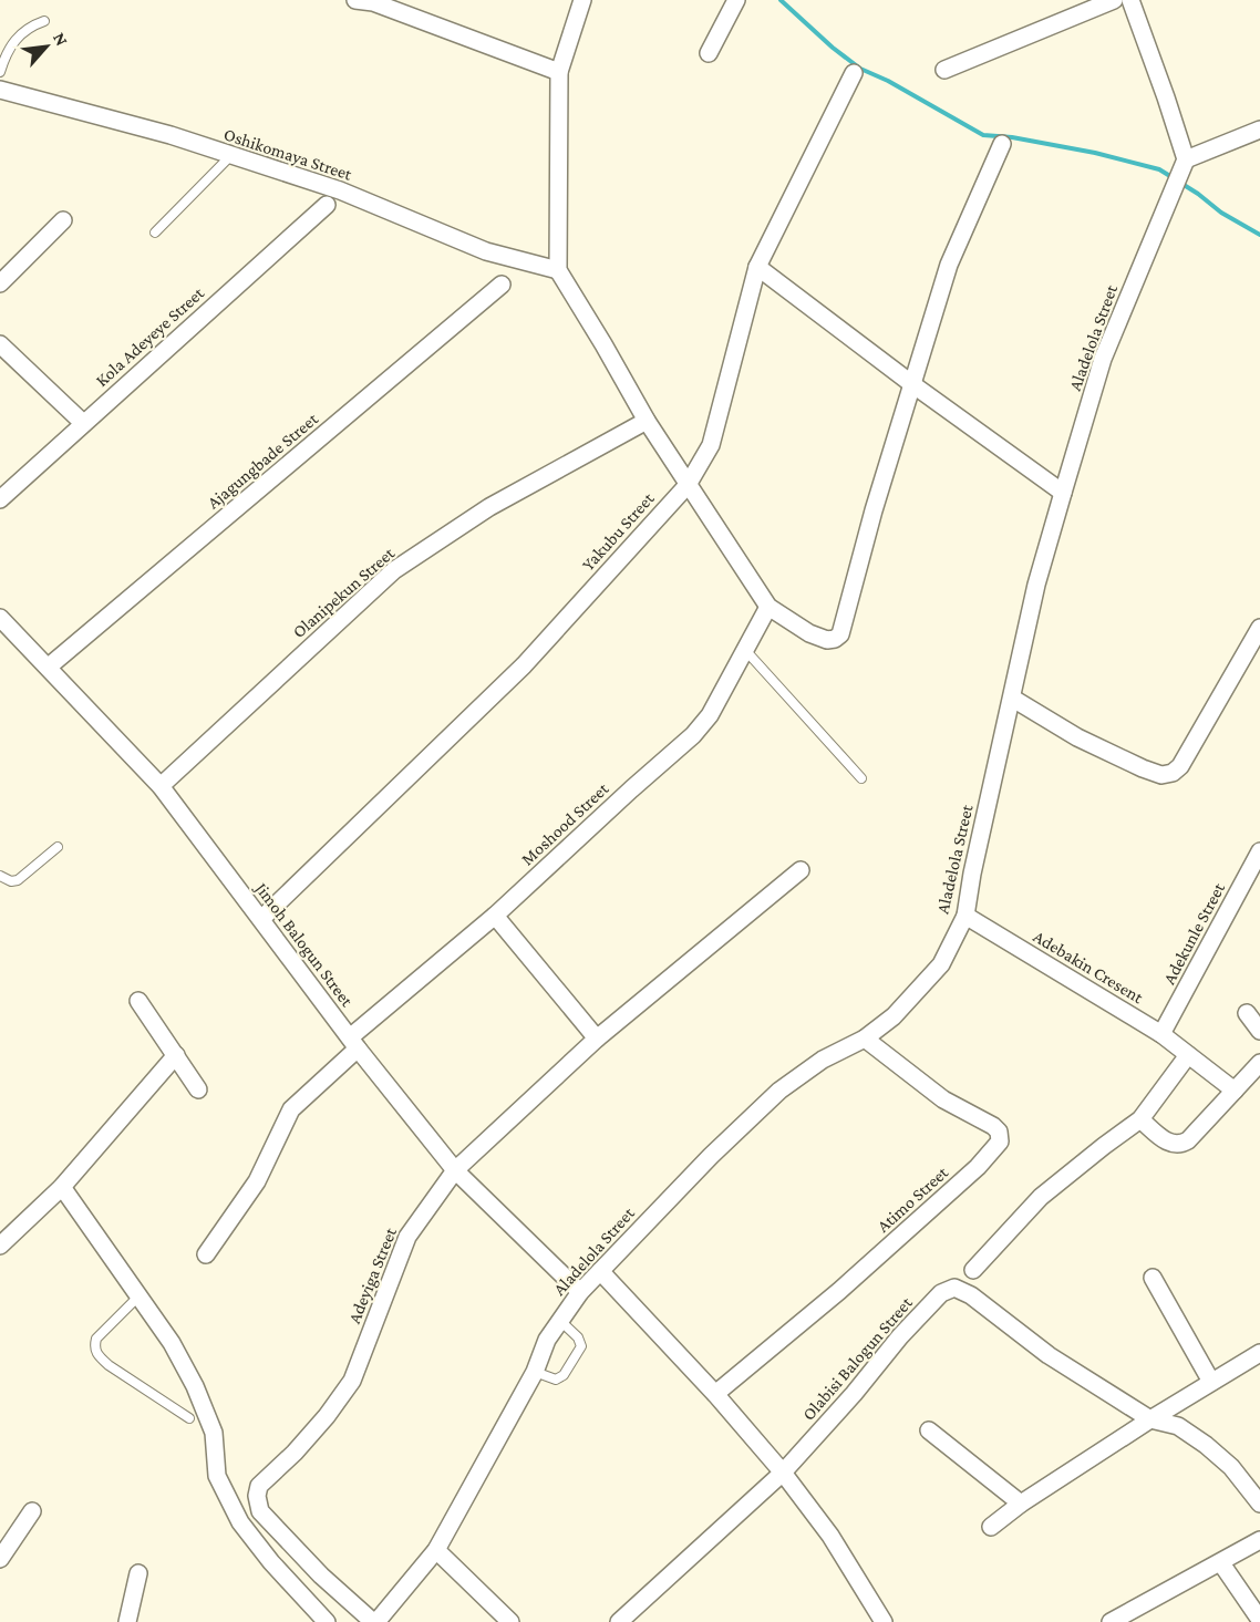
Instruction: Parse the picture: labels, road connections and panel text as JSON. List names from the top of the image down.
{
  "streets": {
    "street": [
      "Oshikomaya Street",
      "Kola Adeyeye Street",
      "Aladelola Street",
      "Ajagungbade Street",
      "Yakubu Street",
      "Olanipekun Street",
      "Moshood Street",
      "Adekunle Street",
      "Jimoh Balogun Street",
      "Adebakin Cresent",
      "Atimo Street",
      "Adeyiga Street",
      "Olabisi Balogun Street"
    ]
  },
  "crossings": [
    ["Aladelola Street", "Jimoh Balogun Street"],
    ["Aladelola Street", "Adebakin Cresent"],
    ["Aladelola Street", "Atimo Street"],
    ["Aladelola Street", "Adeyiga Street"],
    ["Ajagungbade Street", "Jimoh Balogun Street"],
    ["Yakubu Street", "Jimoh Balogun Street"],
    ["Olanipekun Street", "Jimoh Balogun Street"],
    ["Moshood Street", "Jimoh Balogun Street"],
    ["Adekunle Street", "Adebakin Cresent"],
    ["Jimoh Balogun Street", "Adeyiga Street"]
  ],
  "north": "top right"
}
